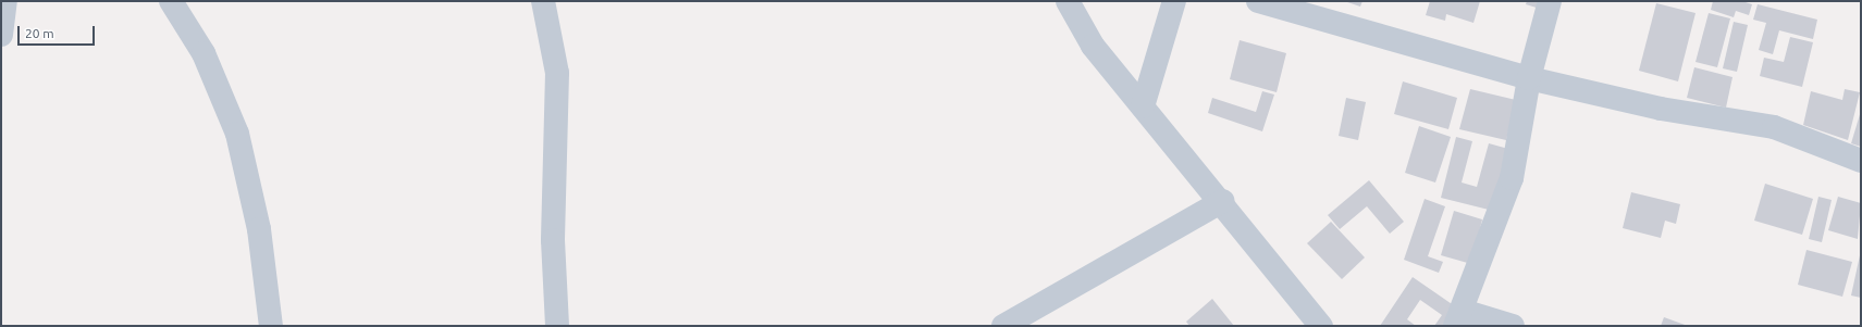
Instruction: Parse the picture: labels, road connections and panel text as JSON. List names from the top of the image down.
{
  "scale_bar": "20 m"
}
